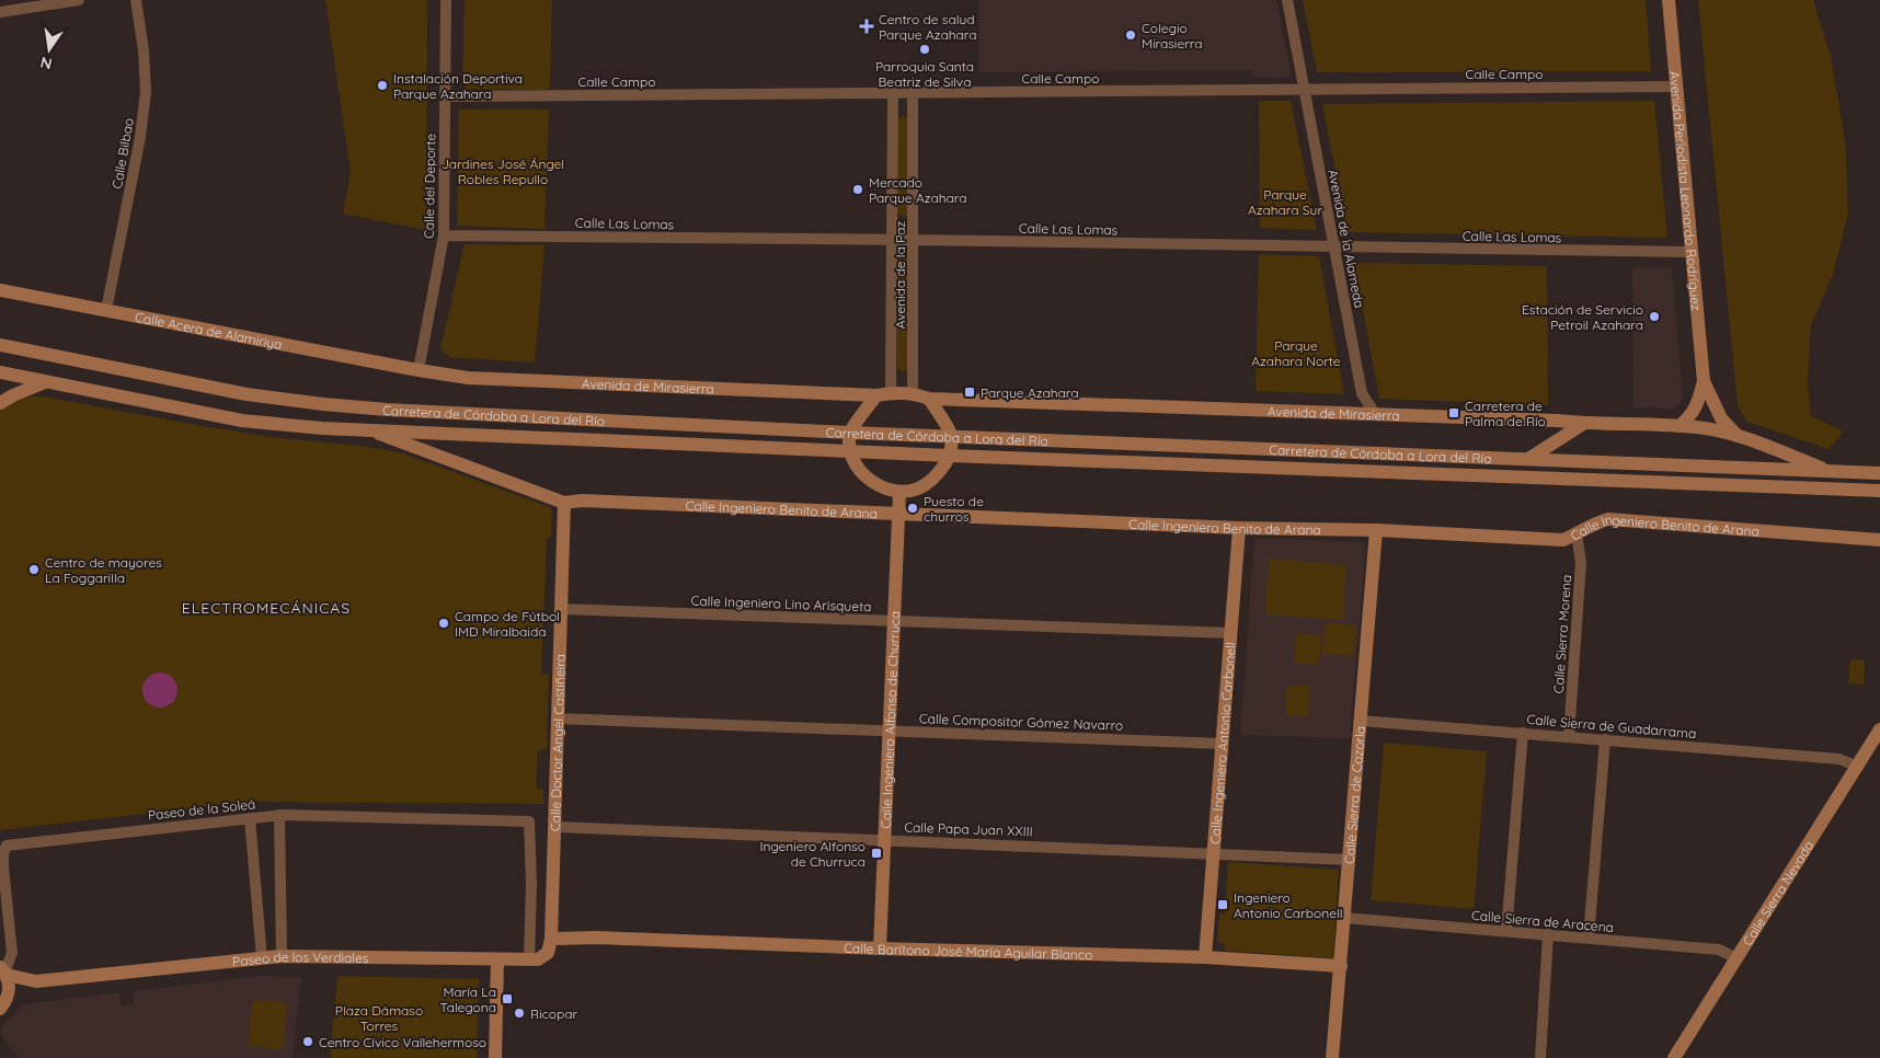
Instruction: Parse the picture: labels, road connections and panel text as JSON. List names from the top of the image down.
{
  "streets": {
    "street": [
      "Calle Campo",
      "Calle Bilbao",
      "Calle del Deporte",
      "Avenida Periodista Leonardo Rodríguez",
      "Calle Las Lomas",
      "Avenida de la Alameda",
      "Avenida de la Paz",
      "Calle Acera de Alamiriya",
      "Avenida de Mirasierra",
      "Carretera de Córdoba a Lora del Río",
      "Calle Ingeniero Benito de Arana",
      "Calle Ingeniero Lino Arisqueta",
      "Calle Sierra Morena",
      "Calle Ingeniero Alfonso de Churruca",
      "Calle Compositor Gómez Navarro",
      "Calle Sierra de Guadarrama",
      "Calle Ingeniero Antonio Carbonell",
      "Calle Doctor Angel Castiñeira",
      "Calle Sierra de Cazorla",
      "Paseo de la Soleá",
      "Calle Papa Juan XXIII",
      "Calle Sierra Nevada",
      "Calle Sierra de Aracena",
      "Calle Barítono José María Aguilar Blanco",
      "Paseo de los Verdiales"
    ]
  },
  "crossings": [
    ["Calle Campo", "Calle del Deporte"],
    ["Calle Campo", "Avenida Periodista Leonardo Rodríguez"],
    ["Calle Campo", "Avenida de la Alameda"],
    ["Calle Campo", "Avenida de la Paz"],
    ["Calle Bilbao", "Calle Acera de Alamiriya"],
    ["Calle del Deporte", "Calle Las Lomas"],
    ["Calle del Deporte", "Calle Acera de Alamiriya"],
    ["Calle del Deporte", "Avenida de Mirasierra"],
    ["Avenida Periodista Leonardo Rodríguez", "Calle Las Lomas"],
    ["Avenida Periodista Leonardo Rodríguez", "Avenida de Mirasierra"],
    ["Calle Las Lomas", "Avenida de la Alameda"],
    ["Calle Las Lomas", "Avenida de la Paz"],
    ["Avenida de la Alameda", "Avenida de Mirasierra"],
    ["Avenida de la Paz", "Avenida de Mirasierra"],
    ["Calle Acera de Alamiriya", "Avenida de Mirasierra"],
    ["Avenida de Mirasierra", "Carretera de Córdoba a Lora del Río"],
    ["Calle Ingeniero Benito de Arana", "Calle Sierra Morena"],
    ["Calle Ingeniero Benito de Arana", "Calle Ingeniero Alfonso de Churruca"],
    ["Calle Ingeniero Benito de Arana", "Calle Ingeniero Antonio Carbonell"],
    ["Calle Ingeniero Benito de Arana", "Calle Doctor Angel Castiñeira"],
    ["Calle Ingeniero Benito de Arana", "Calle Sierra de Cazorla"],
    ["Calle Ingeniero Lino Arisqueta", "Calle Ingeniero Alfonso de Churruca"],
    ["Calle Ingeniero Lino Arisqueta", "Calle Ingeniero Antonio Carbonell"],
    ["Calle Ingeniero Lino Arisqueta", "Calle Doctor Angel Castiñeira"],
    ["Calle Sierra Morena", "Calle Sierra de Guadarrama"],
    ["Calle Ingeniero Alfonso de Churruca", "Calle Compositor Gómez Navarro"],
    ["Calle Ingeniero Alfonso de Churruca", "Calle Papa Juan XXIII"],
    ["Calle Ingeniero Alfonso de Churruca", "Calle Barítono José María Aguilar Blanco"],
    ["Calle Compositor Gómez Navarro", "Calle Ingeniero Antonio Carbonell"],
    ["Calle Compositor Gómez Navarro", "Calle Doctor Angel Castiñeira"],
    ["Calle Sierra de Guadarrama", "Calle Sierra de Cazorla"],
    ["Calle Sierra de Guadarrama", "Calle Sierra Nevada"],
    ["Calle Ingeniero Antonio Carbonell", "Calle Papa Juan XXIII"],
    ["Calle Ingeniero Antonio Carbonell", "Calle Barítono José María Aguilar Blanco"],
    ["Calle Doctor Angel Castiñeira", "Calle Papa Juan XXIII"],
    ["Calle Doctor Angel Castiñeira", "Calle Barítono José María Aguilar Blanco"],
    ["Calle Sierra de Cazorla", "Calle Papa Juan XXIII"],
    ["Calle Sierra de Cazorla", "Calle Sierra de Aracena"],
    ["Calle Sierra de Cazorla", "Calle Barítono José María Aguilar Blanco"],
    ["Paseo de la Soleá", "Paseo de los Verdiales"],
    ["Calle Sierra Nevada", "Calle Sierra de Aracena"]
  ],
  "districts": ["ELECTROMECÁNICAS"],
  "parks": [
    "Jardines José Ángel Robles Repullo",
    "Parque Azahara Sur",
    "Parque Azahara Norte",
    "Plaza Dámaso Torres"
  ],
  "places": {
    "health": ["Centro de salud Parque Azahara"],
    "other": [
      "Colegio Mirasierra",
      "Parroquia Santa Beatriz de Silva",
      "Instalación Deportiva Parque Azahara",
      "Mercado Parque Azahara",
      "Estación de Servicio Petroil Azahara",
      "Puesto de churros",
      "Centro de mayores La Foggarilla",
      "Campo de Fútbol IMD Miralbaida",
      "Ricopar",
      "Centro Cívico Vallehermoso"
    ],
    "transit": [
      "Parque Azahara",
      "Carretera de Palma de Río",
      "Ingeniero Alfonso de Churruca",
      "Ingeniero Antonio Carbonell",
      "María La Talegona"
    ]
  },
  "north": "bottom"
}
